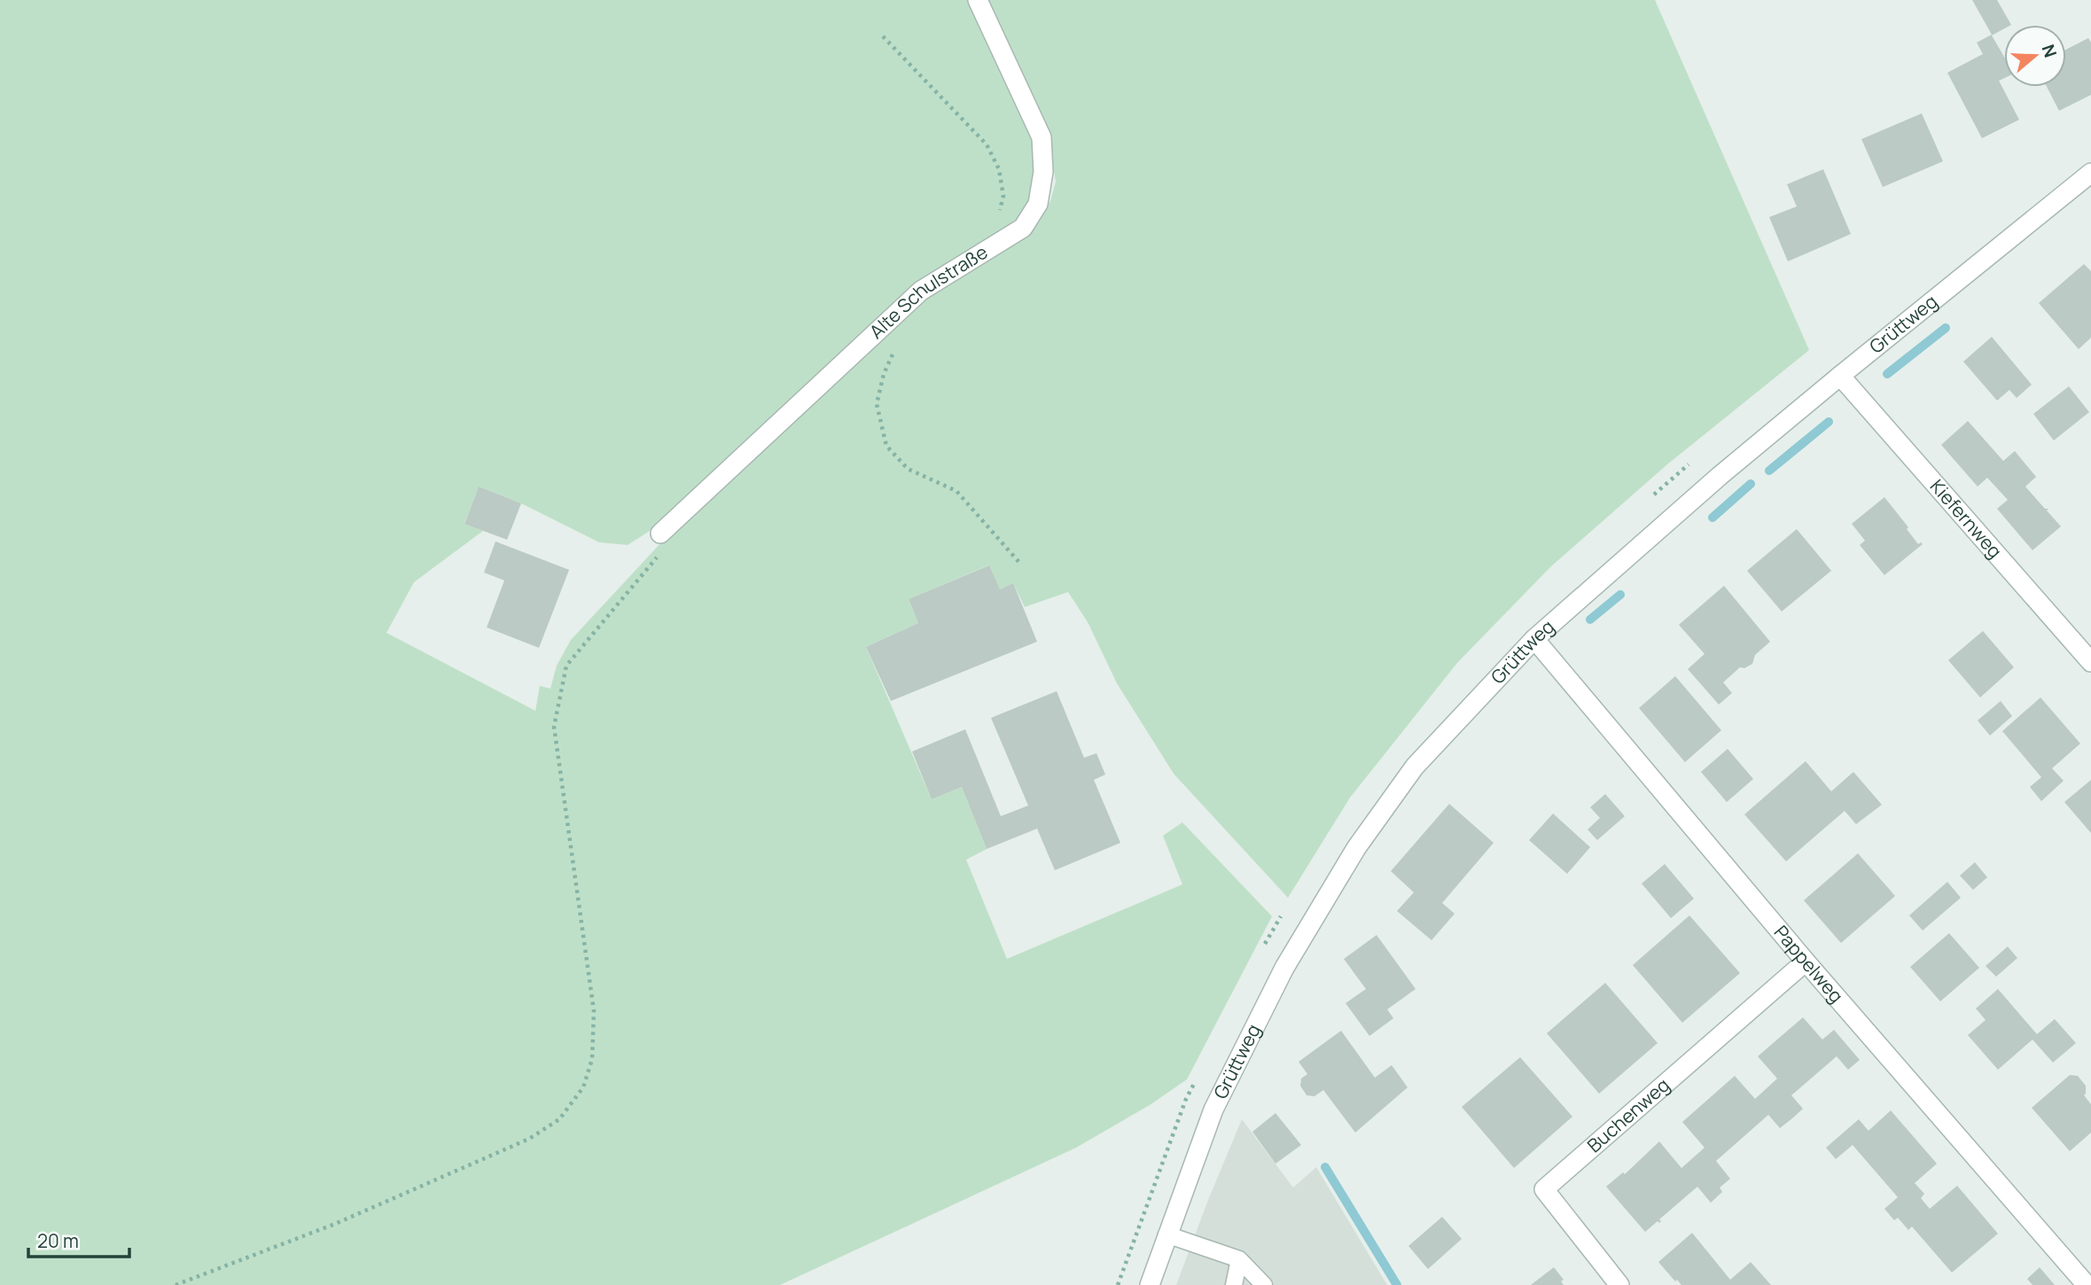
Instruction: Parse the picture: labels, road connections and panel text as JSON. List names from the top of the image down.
{
  "streets": {
    "street": [
      "Alte Schulstraße",
      "Grüttweg",
      "Kiefernweg",
      "Pappelweg",
      "Buchenweg"
    ]
  },
  "crossings": [
    ["Grüttweg", "Kiefernweg"],
    ["Grüttweg", "Pappelweg"],
    ["Pappelweg", "Buchenweg"]
  ],
  "scale_bar": "20 m",
  "north": "right"
}
